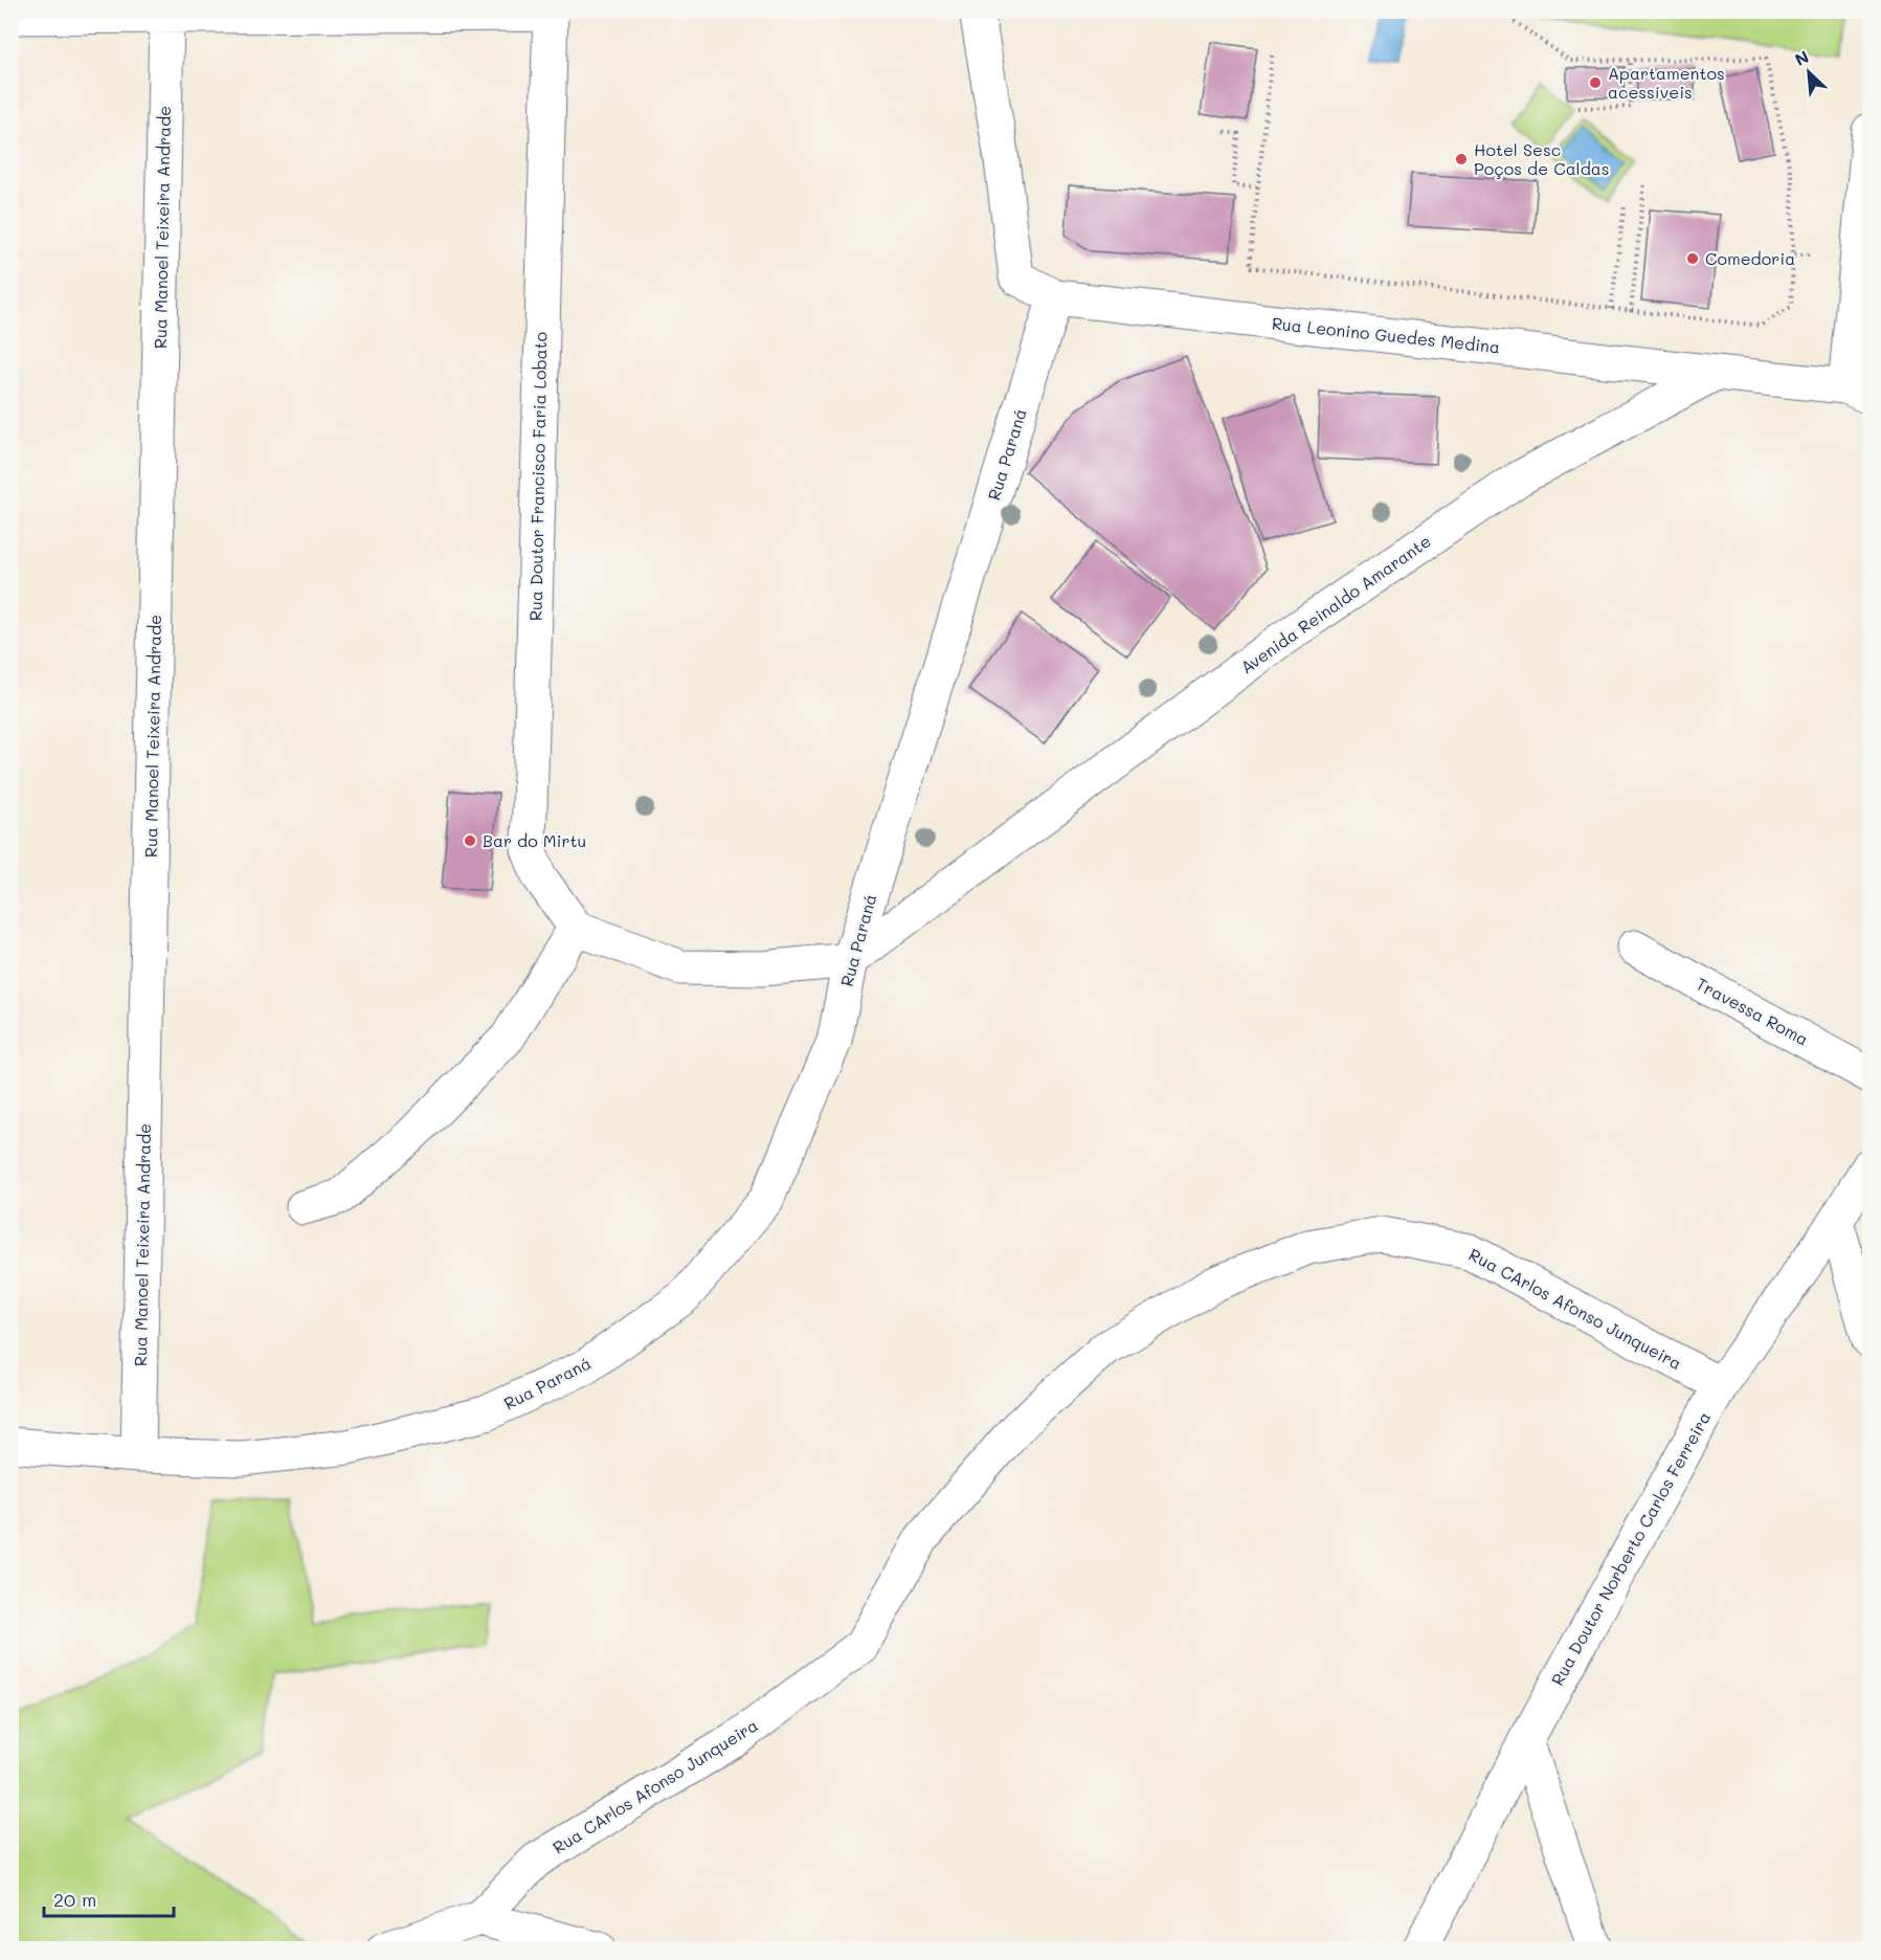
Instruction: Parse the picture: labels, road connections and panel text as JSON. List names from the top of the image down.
{
  "streets": {
    "street": [
      "Rua Manoel Teixeira Andrade",
      "Rua Leonino Guedes Medina",
      "Rua Paraná",
      "Rua Doutor Francisco Faria Lobato",
      "Avenida Reinaldo Amarante",
      "Travessa Roma",
      "Rua CArlos Afonso Junqueira",
      "Rua Doutor Norberto Carlos Ferreira"
    ]
  },
  "crossings": [
    ["Rua Manoel Teixeira Andrade", "Rua Paraná"],
    ["Rua Leonino Guedes Medina", "Rua Paraná"],
    ["Rua Leonino Guedes Medina", "Avenida Reinaldo Amarante"],
    ["Rua Paraná", "Avenida Reinaldo Amarante"],
    ["Rua CArlos Afonso Junqueira", "Rua Doutor Norberto Carlos Ferreira"]
  ],
  "places": [
    "Apartamentos acessíveis",
    "Hotel Sesc Poços de Caldas",
    "Comedoria",
    "Bar do Mirtu"
  ],
  "scale_bar": "20 m",
  "north": "top left"
}
